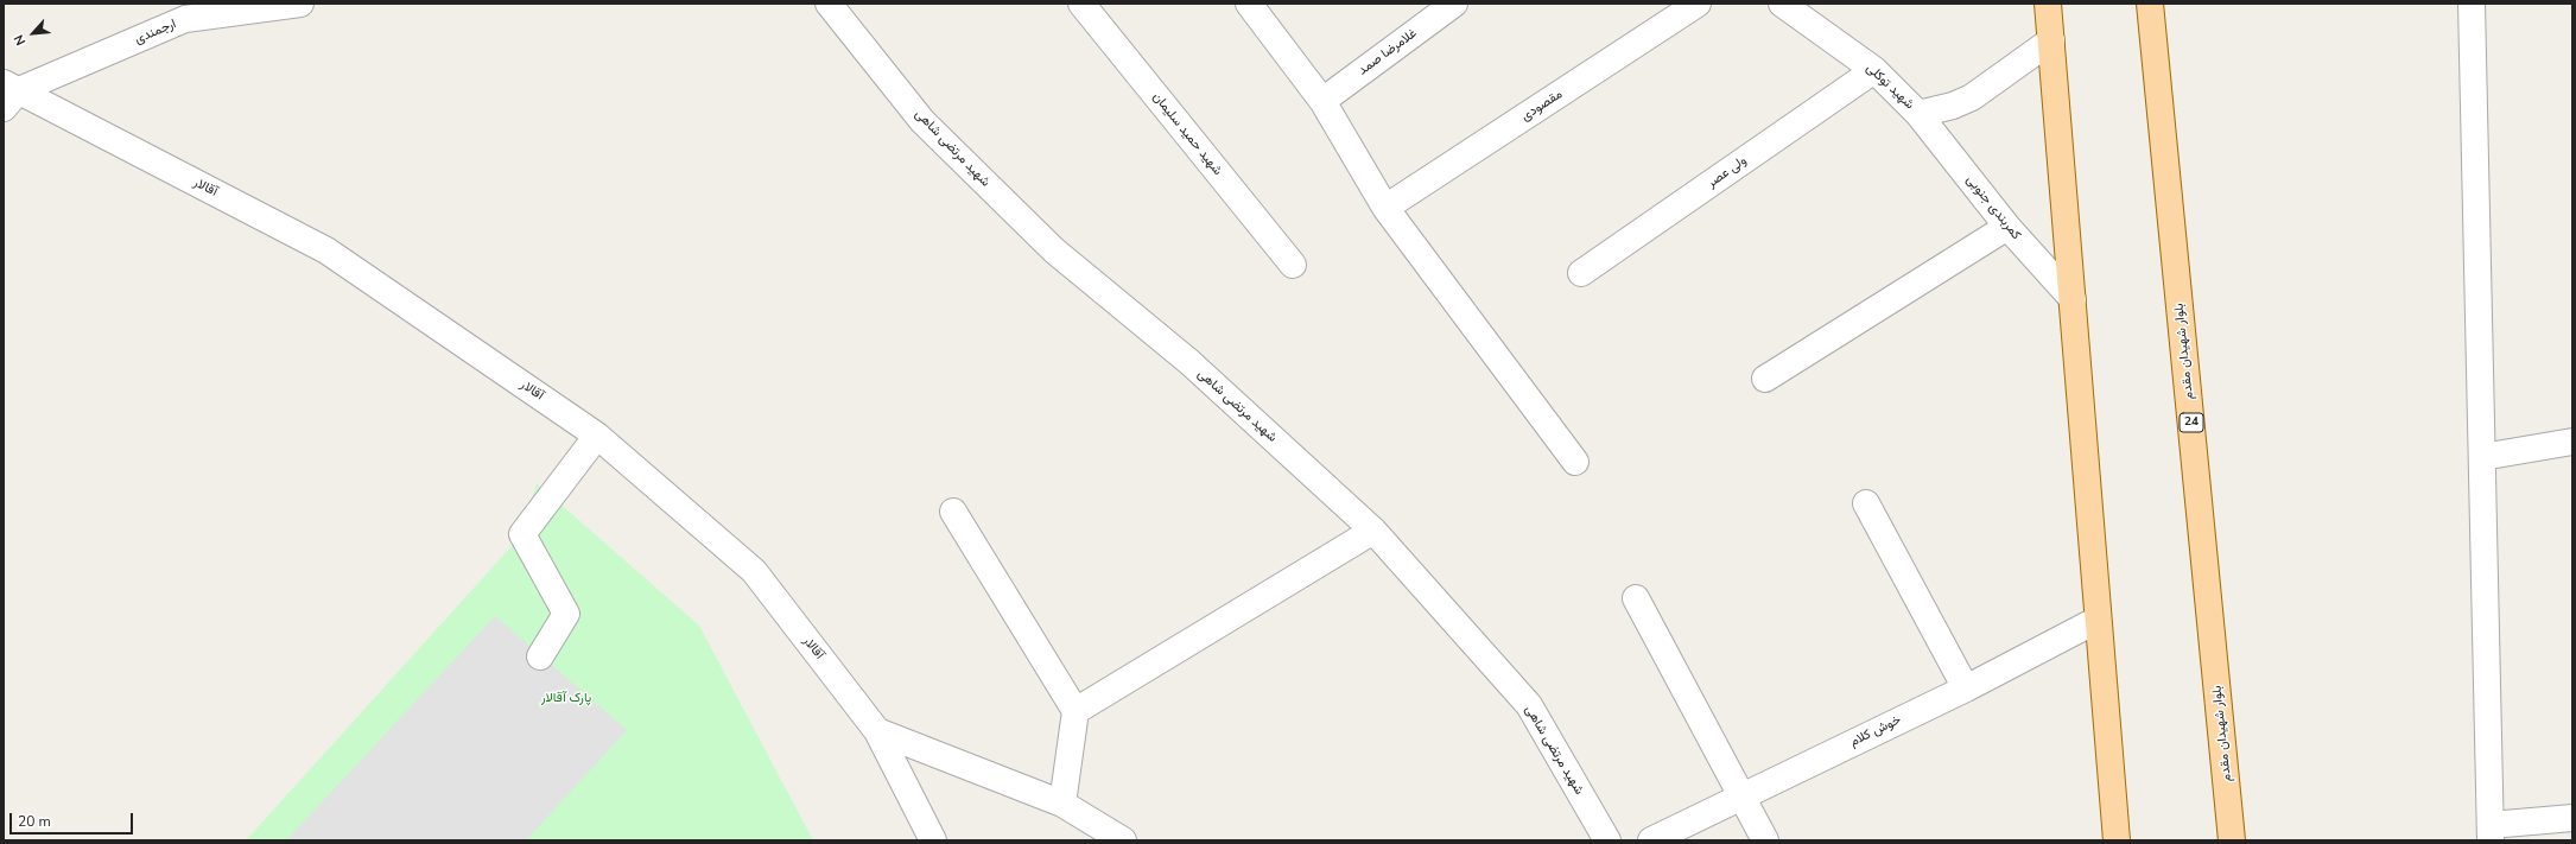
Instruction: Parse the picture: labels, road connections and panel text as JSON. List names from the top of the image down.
{
  "streets": {
    "main road": ["بلوار شهیدان مقدم", "24"],
    "street": [
      "ارجمندی",
      "غلامرضا صمد",
      "شهید توکلی",
      "مقصودی",
      "شهید حمید سلیمان",
      "شهید مرتضی شاهی",
      "ولی عصر",
      "آقالار",
      "کمربندی جنوبی",
      "خوش کلام"
    ]
  },
  "crossings": [
    ["ارجمندی", "آقالار"],
    ["شهید توکلی", "ولی عصر"],
    ["شهید توکلی", "کمربندی جنوبی"]
  ],
  "parks": ["پارک آقالار"],
  "scale_bar": "20 m",
  "north": "bottom left"
}
